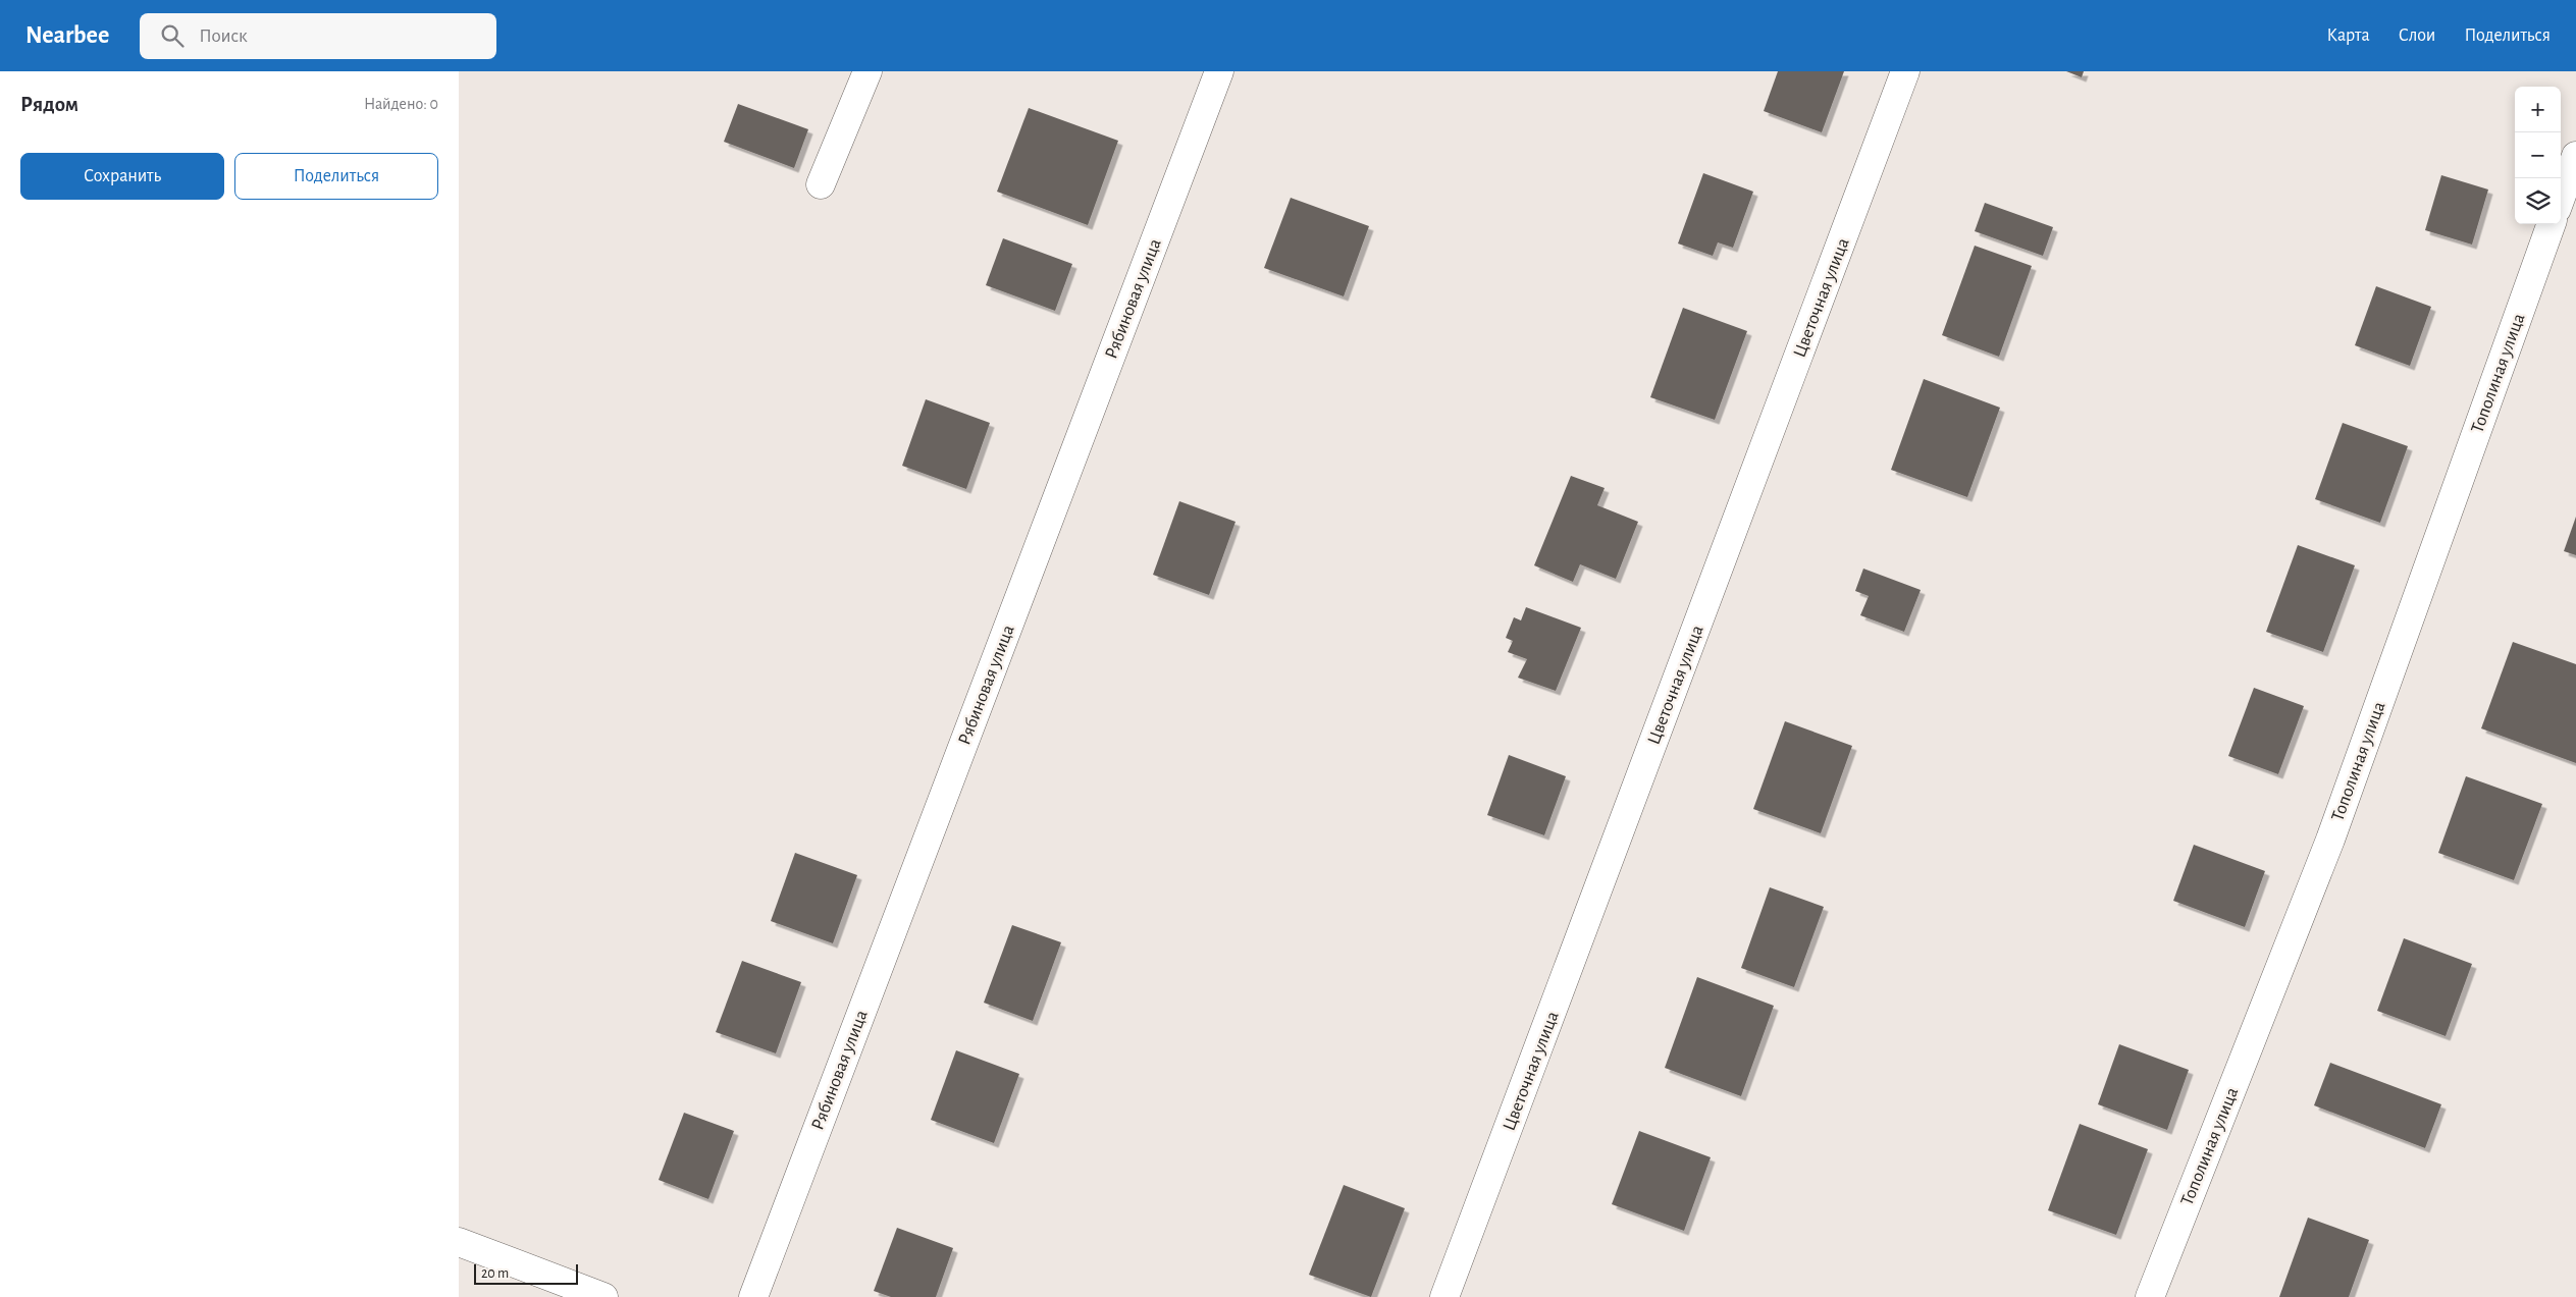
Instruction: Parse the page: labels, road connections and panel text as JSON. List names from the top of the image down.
{
  "streets": {
    "street": ["Цветочная улица", "Рябиновая улица", "Тополиная улица"]
  },
  "scale_bar": "20 m",
  "page": {
    "header": "Nearbee",
    "search": "Поиск",
    "nav": ["Карта", "Слои", "Поделиться"],
    "heading": ["Рядом", "Найдено: 0"],
    "map_buttons": ["+", "−"],
    "buttons": ["Сохранить", "Поделиться"],
    "scale": "20 m"
  }
}
